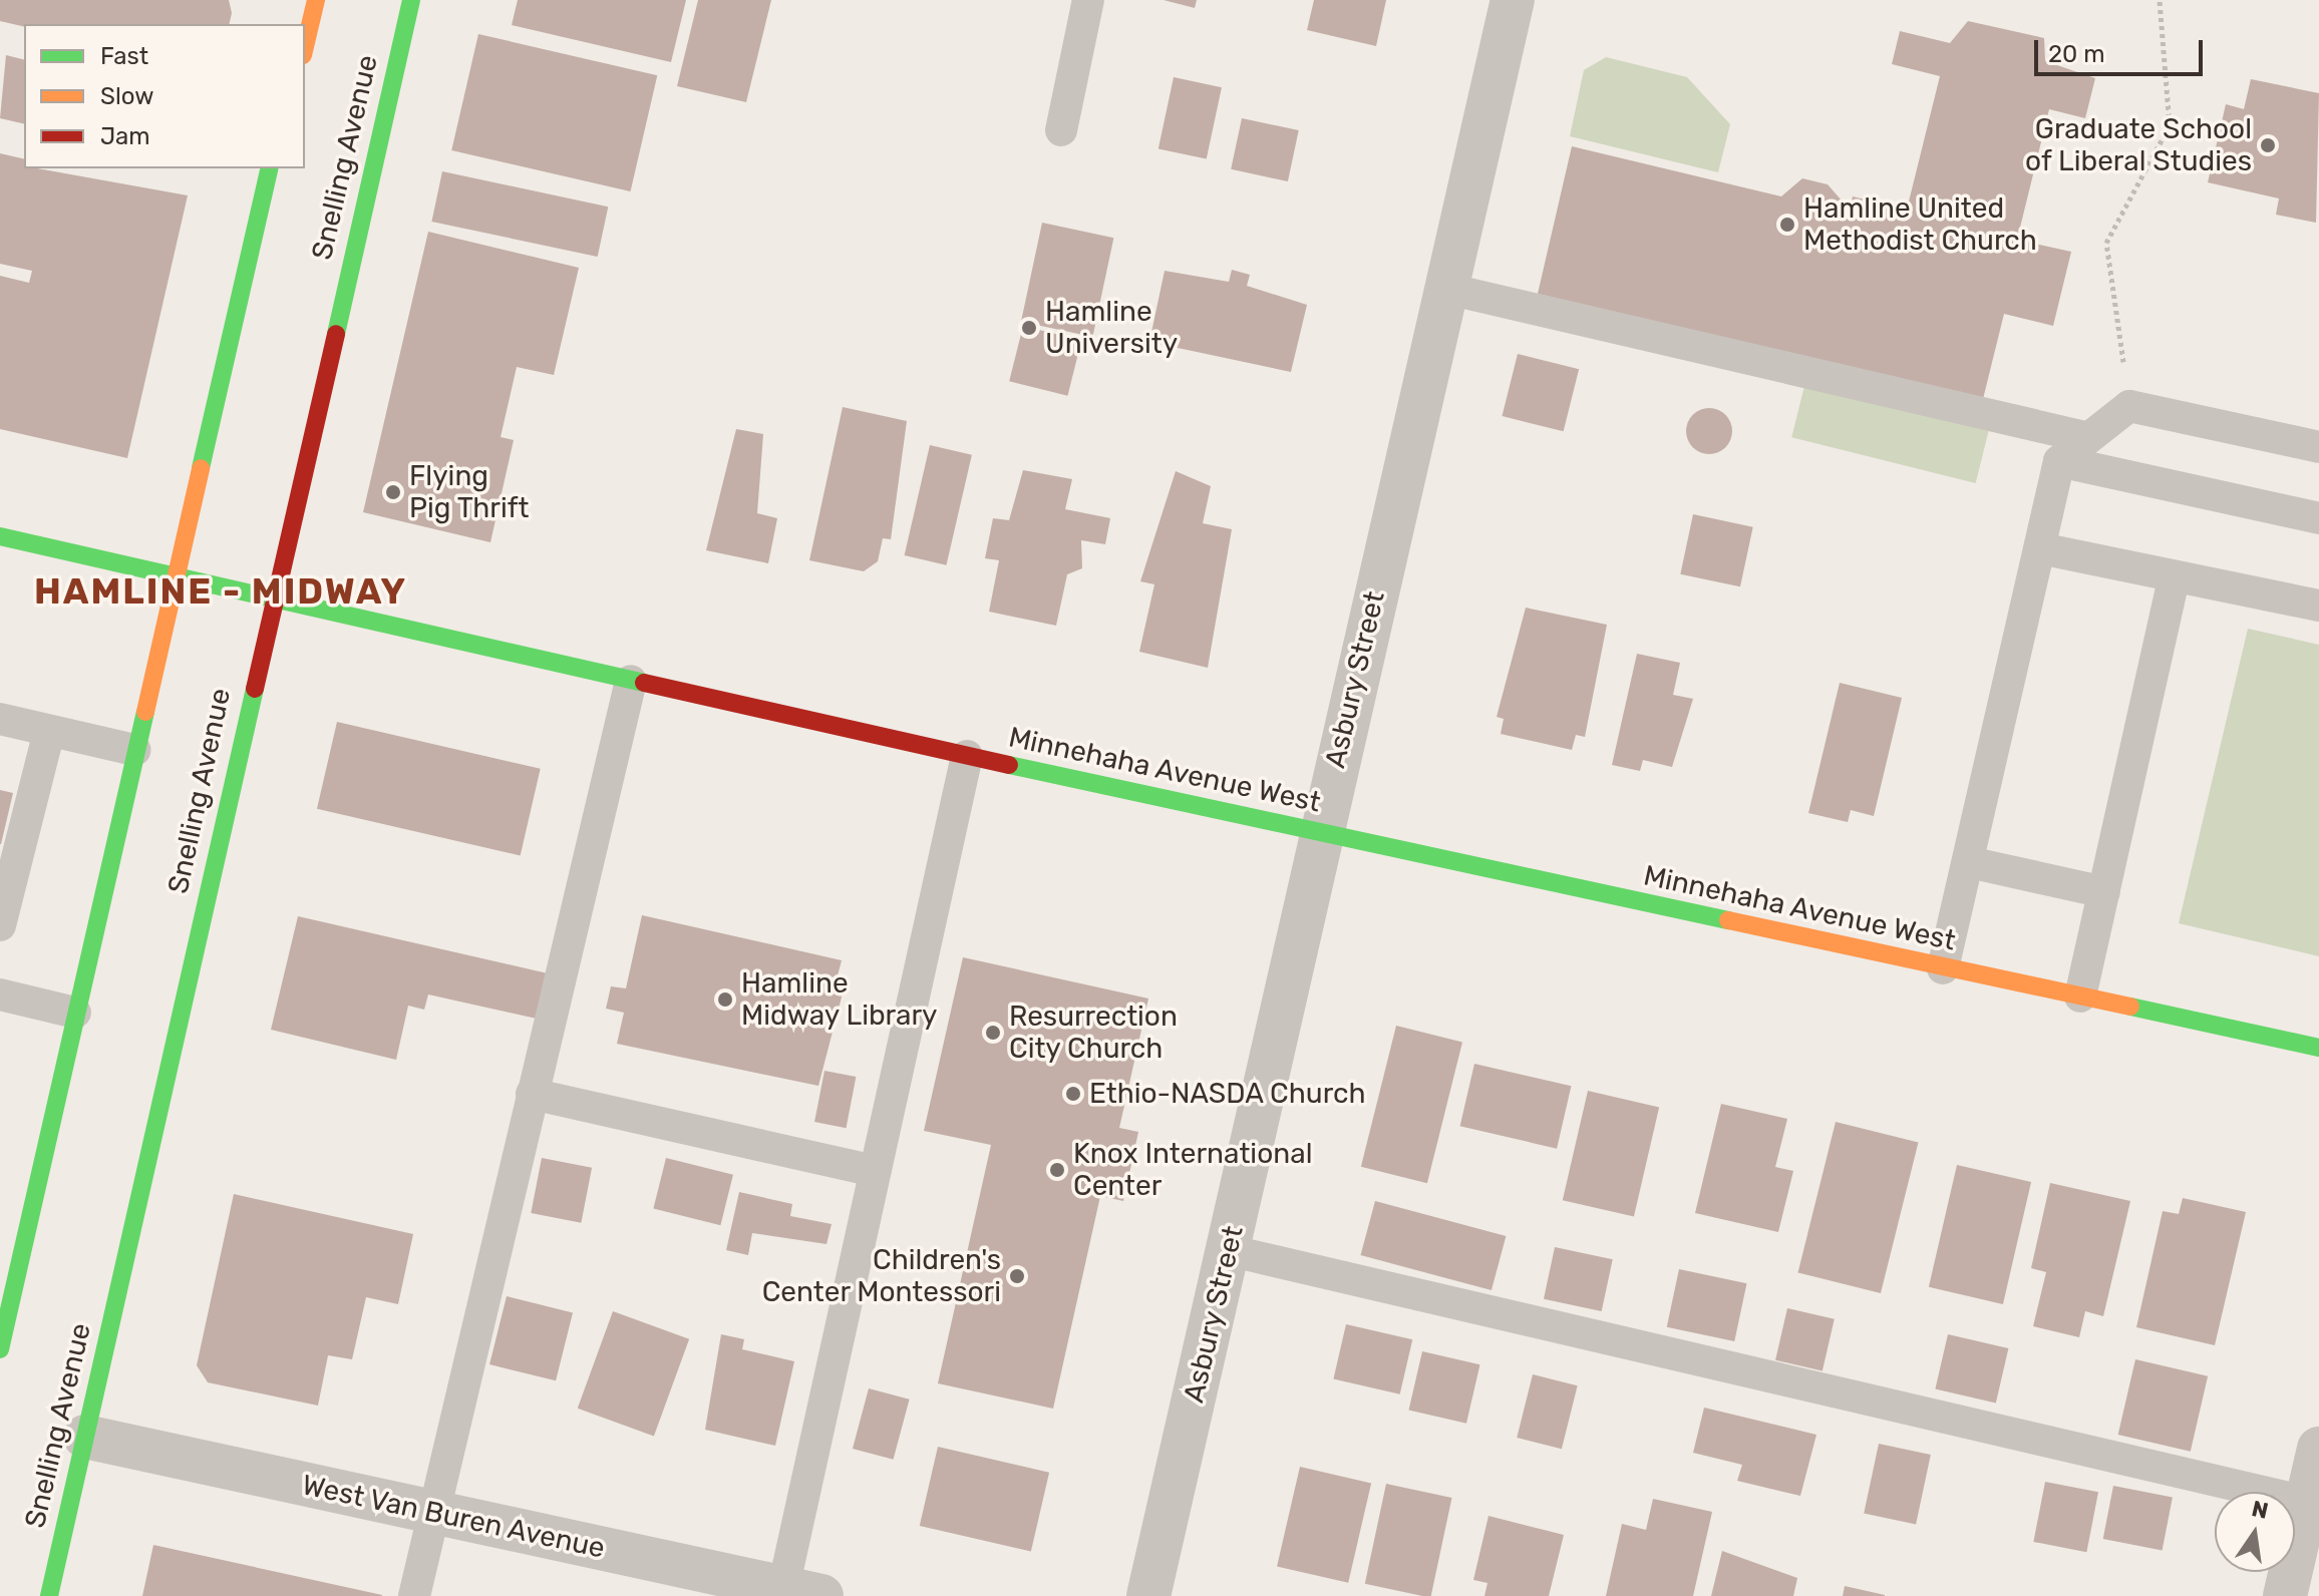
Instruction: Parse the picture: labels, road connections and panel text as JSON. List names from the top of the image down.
{
  "streets": {
    "main road": ["Snelling Avenue", "Minnehaha Avenue West"],
    "street": ["Asbury Street", "West Van Buren Avenue"]
  },
  "crossings": [
    ["Snelling Avenue", "Minnehaha Avenue West"],
    ["Snelling Avenue", "West Van Buren Avenue"],
    ["Asbury Street", "Minnehaha Avenue West"]
  ],
  "districts": ["HAMLINE - MIDWAY"],
  "places": [
    "Graduate School of Liberal Studies",
    "Hamline United Methodist Church",
    "Hamline University",
    "Flying Pig Thrift",
    "Hamline Midway Library",
    "Resurrection City Church",
    "Ethio-NASDA Church",
    "Knox International Center",
    "Children's Center Montessori"
  ],
  "legend": ["Fast", "Slow", "Jam"],
  "scale_bar": "20 m",
  "north": "top"
}
